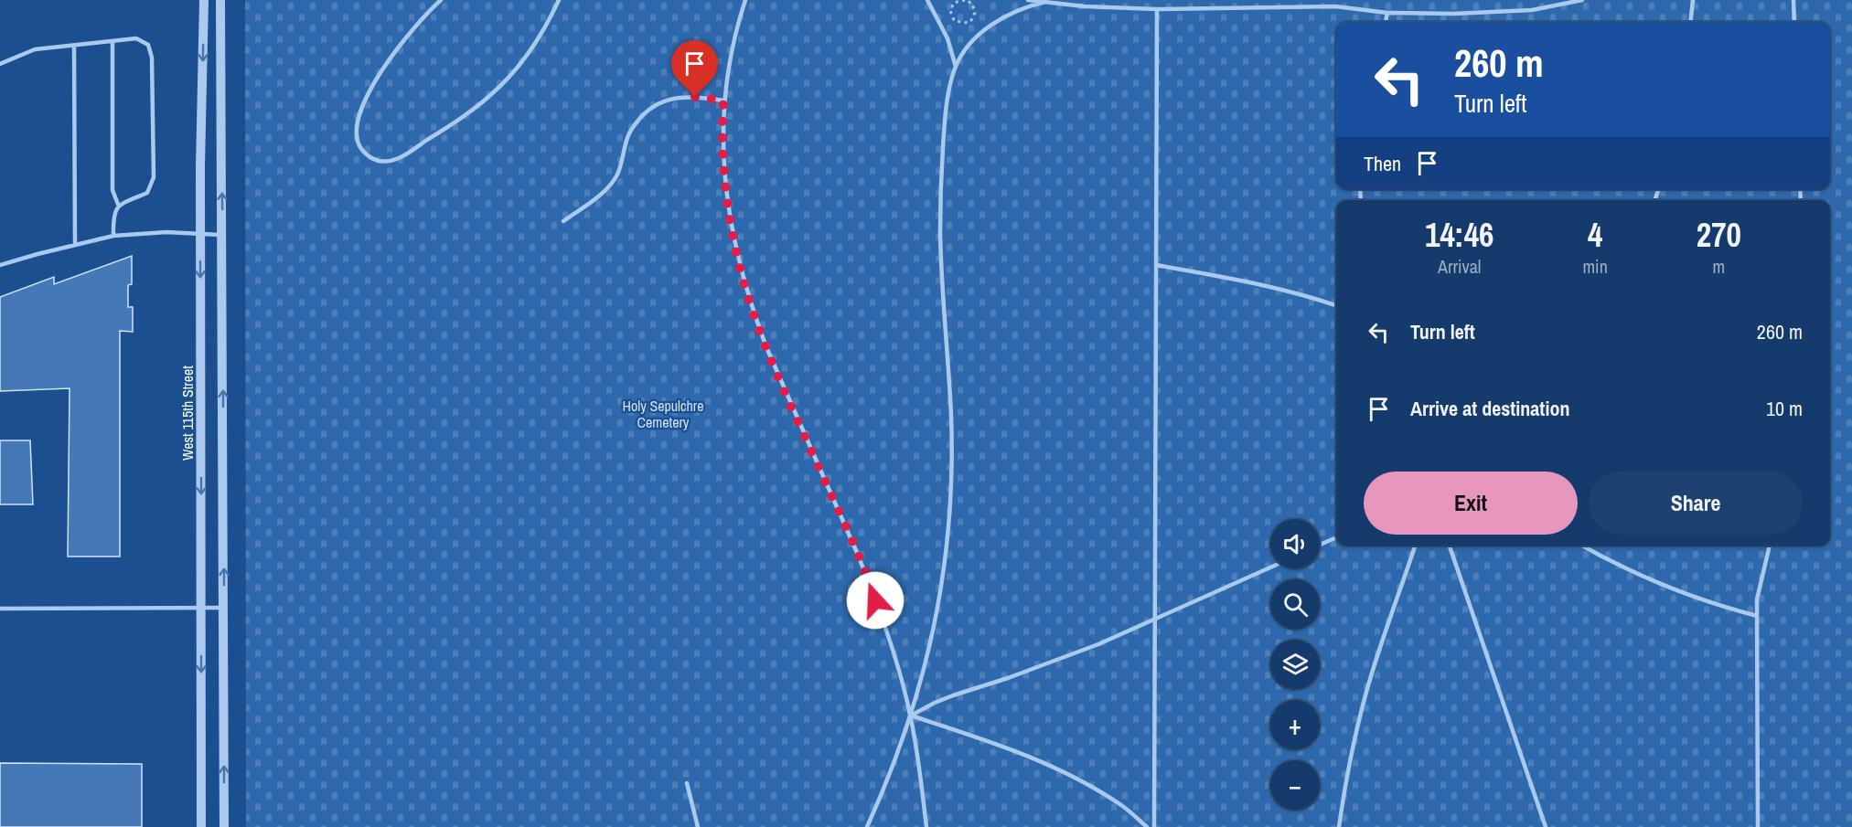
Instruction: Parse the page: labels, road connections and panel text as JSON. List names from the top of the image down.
{
  "streets": {
    "street": ["West 115th Street"]
  },
  "parks": ["Holy Sepulchre Cemetery"],
  "page": {
    "turn": ["260 m", "Turn left"],
    "then": "Then",
    "eta": [
      "14:46",
      "Arrival",
      "4",
      "min",
      "270",
      "m"
    ],
    "list": [
      {
        "name": "Turn left",
        "value": "260 m"
      },
      {
        "name": "Arrive at destination",
        "value": "10 m"
      }
    ],
    "buttons": ["Exit", "Share"],
    "map_buttons": ["+", "−"]
  }
}
